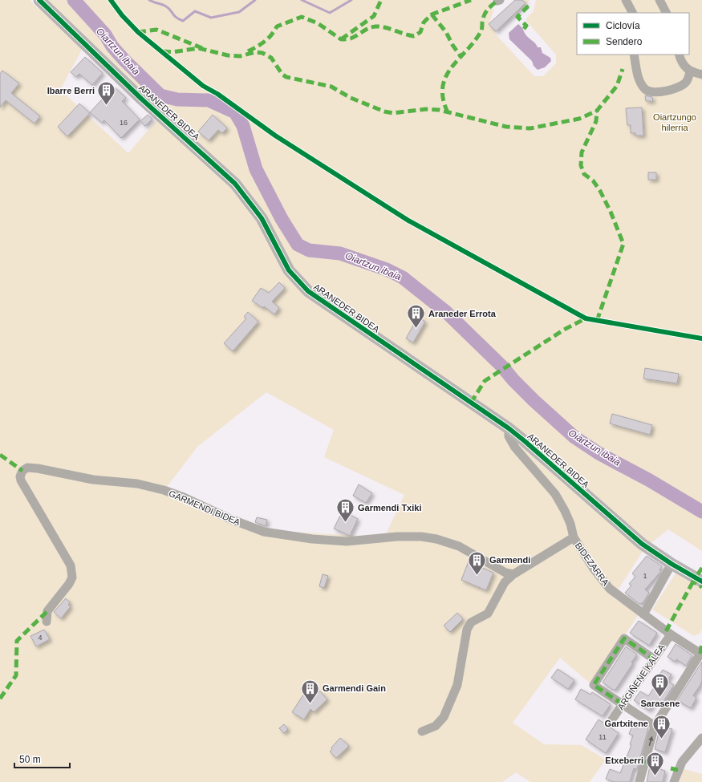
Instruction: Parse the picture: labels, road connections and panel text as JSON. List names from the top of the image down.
{
  "streets": {
    "street": [
      "ARANEDER BIDEA",
      "GARMENDI BIDEA",
      "BIDEZARRA",
      "ARGIÑENE KALEA"
    ]
  },
  "crossings": [
    ["ARANEDER BIDEA", "BIDEZARRA"],
    ["BIDEZARRA", "ARGIÑENE KALEA"]
  ],
  "water": ["Oiartzun ibaia"],
  "parks": ["Oiartzungo hilerria"],
  "places": {
    "building": [
      "Ibarre Berri",
      "Araneder Errota",
      "Garmendi Txiki",
      "Garmendi",
      "Sarasene",
      "Garmendi Gain",
      "Gartxitene",
      "Etxeberri"
    ]
  },
  "house_numbers": [
    "16",
    "1",
    "4",
    "11"
  ],
  "legend": ["Ciclovía", "Sendero"],
  "scale_bar": "50 m"
}
